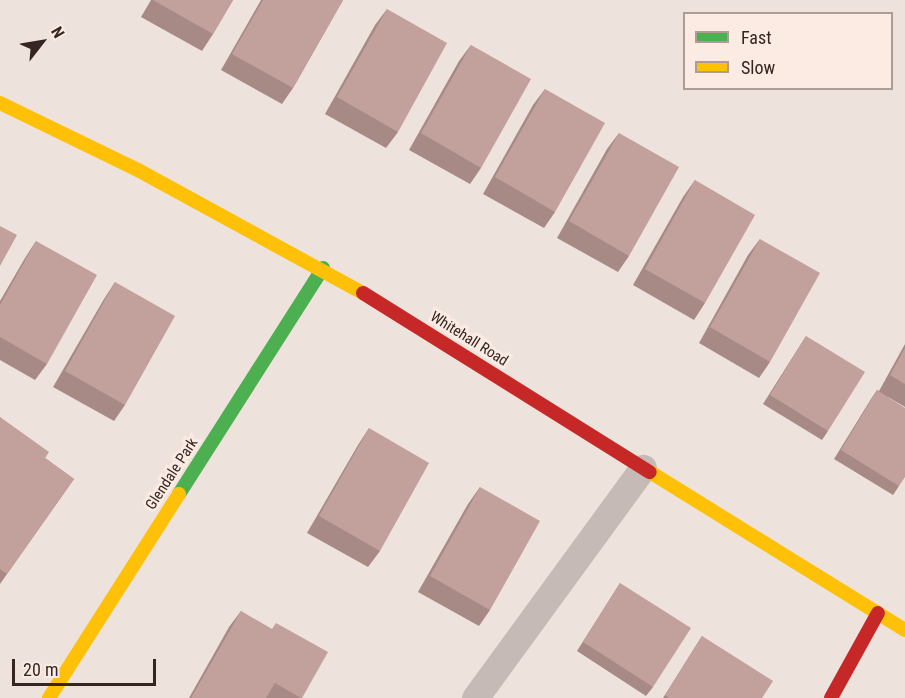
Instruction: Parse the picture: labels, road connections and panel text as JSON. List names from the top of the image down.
{
  "streets": {
    "street": ["Whitehall Road", "Glendale Park"]
  },
  "crossings": [
    ["Whitehall Road", "Glendale Park"]
  ],
  "legend": ["Fast", "Slow"],
  "scale_bar": "20 m",
  "north": "top right"
}
